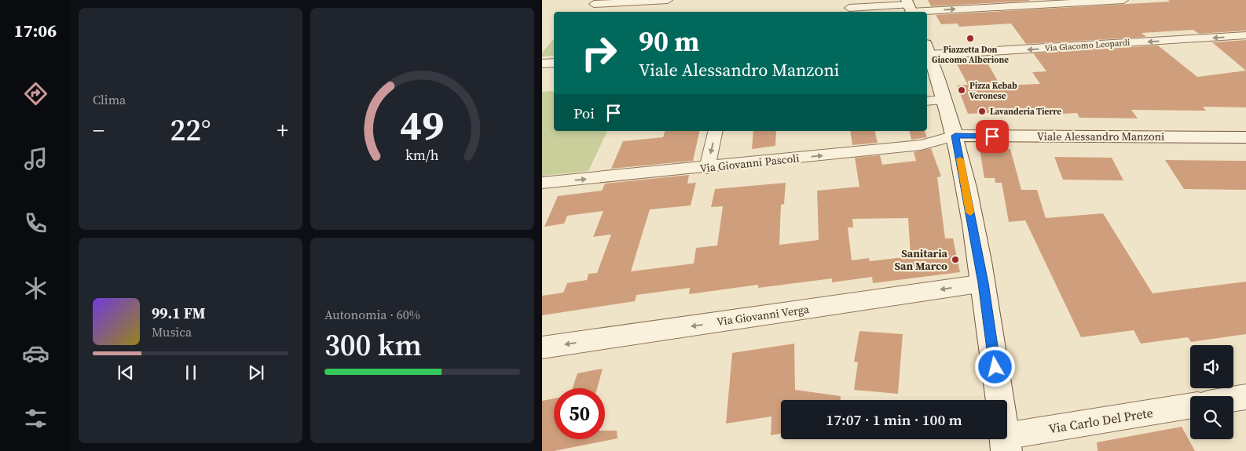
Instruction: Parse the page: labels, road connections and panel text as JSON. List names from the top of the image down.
{
  "streets": {
    "main road": ["Viale Alessandro Manzoni"],
    "street": [
      "Via Giacomo Leopardi",
      "Via Giovanni Pascoli",
      "Via Giovanni Verga",
      "Via Carlo Del Prete"
    ]
  },
  "crossings": [
    ["Viale Alessandro Manzoni", "Via Giovanni Pascoli"]
  ],
  "one_way": ["Via Giovanni Pascoli", "Via Giovanni Verga"],
  "places": [
    "Piazzetta Don Giacomo Alberione",
    "Pizza Kebab Veronese",
    "Lavanderia Tierre",
    "Sanitaria San Marco"
  ],
  "page": {
    "tabs": "17:06",
    "tile": [
      "Clima",
      ["Autonomia · 60%", "300 km"]
    ],
    "turn": ["90 m", "Viale Alessandro Manzoni"],
    "then": "Poi",
    "heat": ["−", "22°", "+"],
    "song": ["99.1 FM", "Musica"],
    "limit": "50",
    "trip": "17:07 · 1 min · 100 m",
    "gauge": ["49", "km/h"]
  }
}
